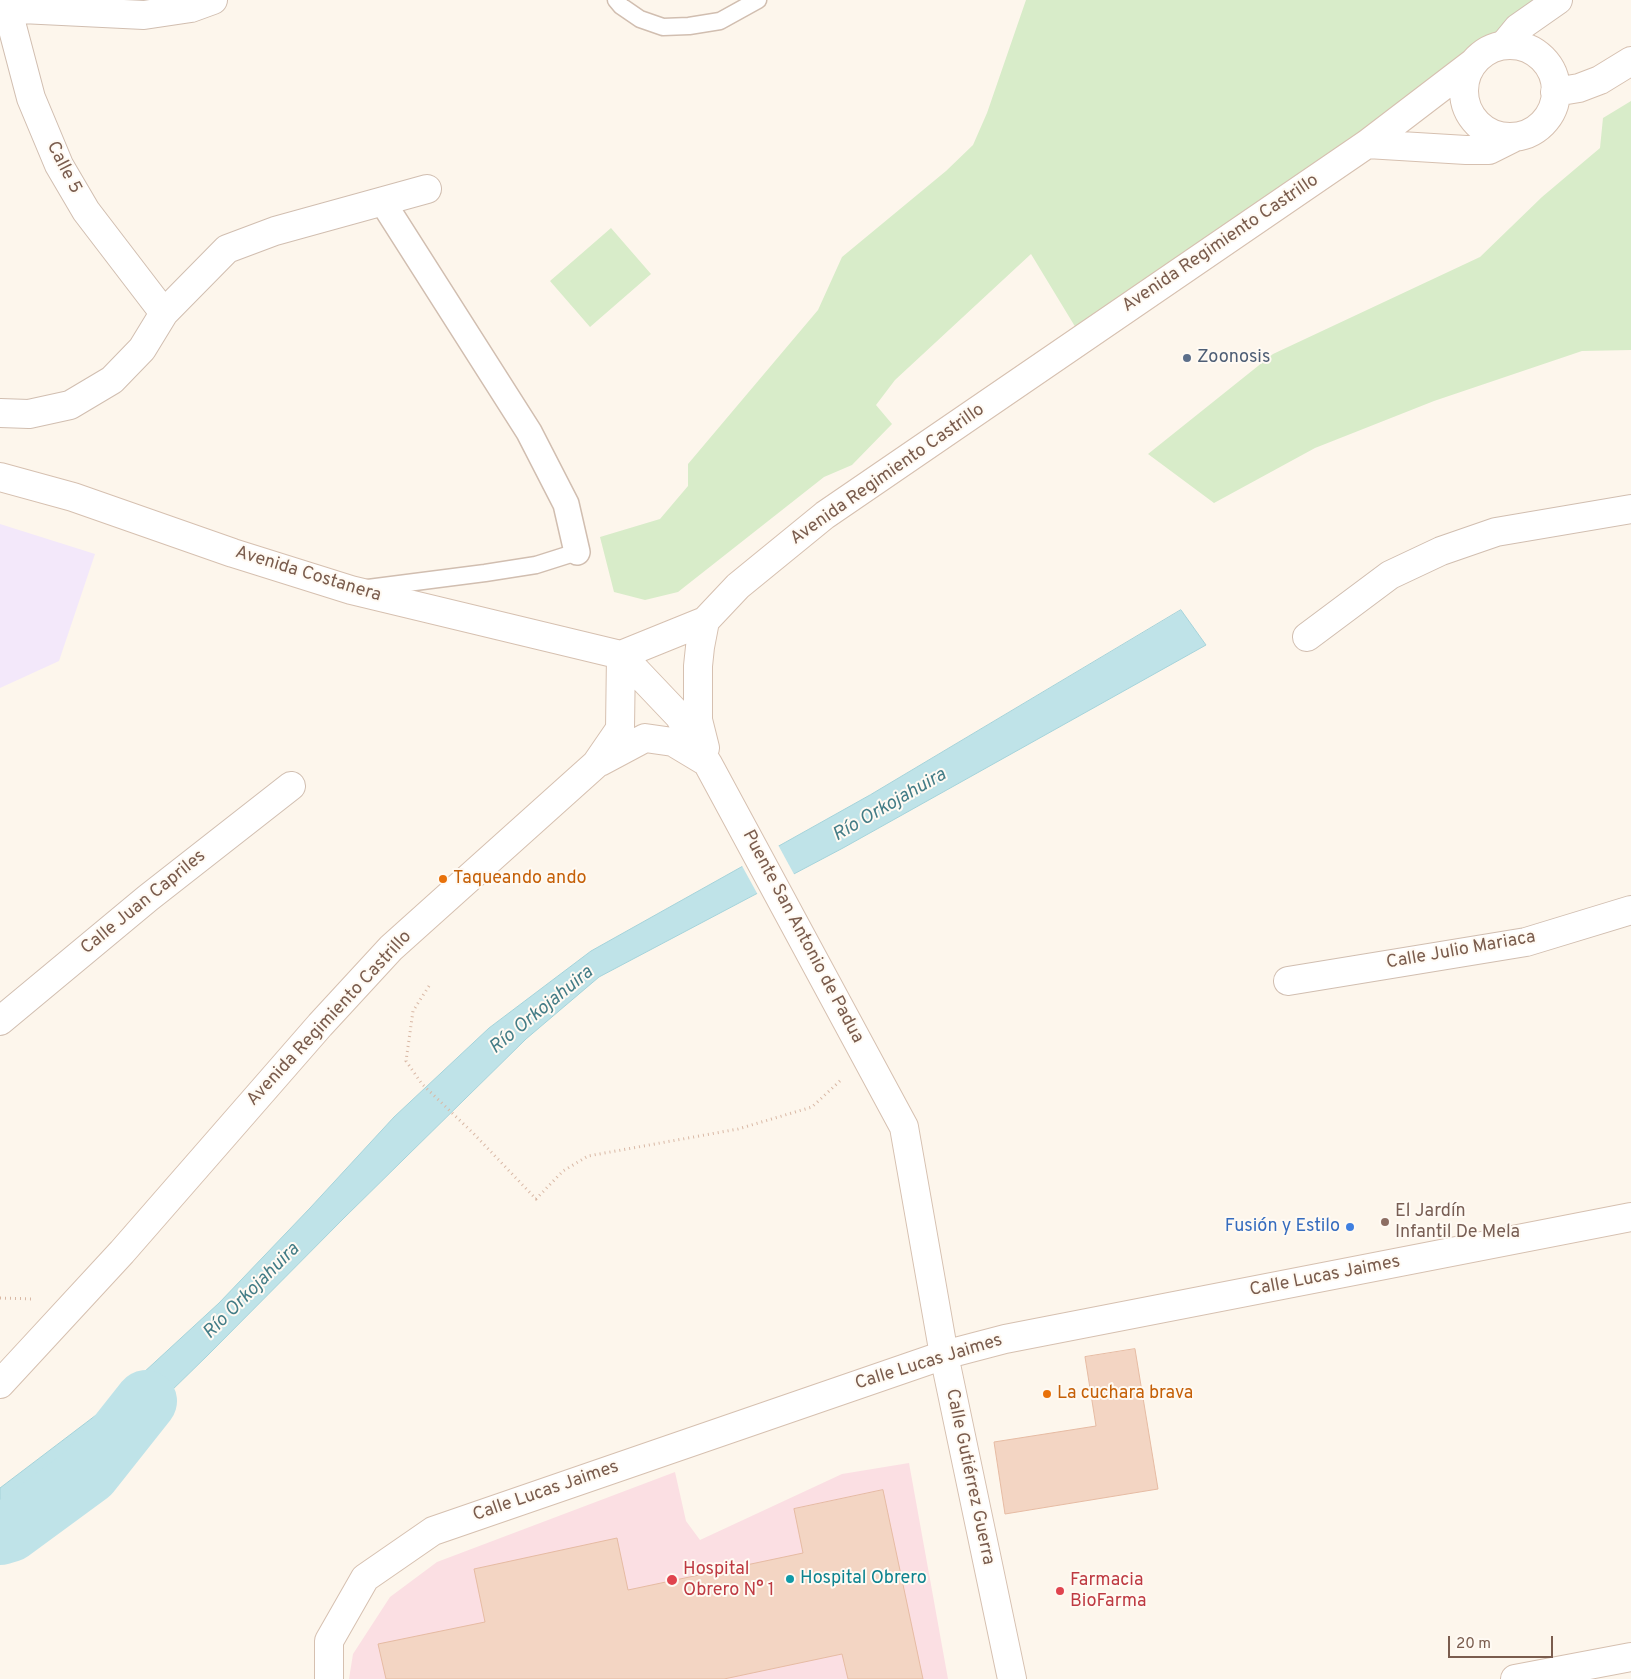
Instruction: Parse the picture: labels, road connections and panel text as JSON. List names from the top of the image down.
{
  "streets": {
    "main road": [
      "Calle 5",
      "Avenida Regimiento Castrillo",
      "Avenida Costanera",
      "Calle Juan Capriles",
      "Puente San Antonio de Padua",
      "Calle Julio Mariaca",
      "Calle Lucas Jaimes",
      "Calle Gutiérrez Guerra"
    ]
  },
  "crossings": [
    ["Avenida Regimiento Castrillo", "Avenida Costanera"],
    ["Puente San Antonio de Padua", "Calle Gutiérrez Guerra"],
    ["Calle Lucas Jaimes", "Calle Gutiérrez Guerra"]
  ],
  "water": ["Río Orkojahuira"],
  "places": [
    "Zoonosis",
    "Taqueando ando",
    "El Jardín Infantil De Mela",
    "Fusión y Estilo",
    "La cuchara brava",
    "Hospital Obrero",
    "Hospital Obrero N° 1",
    "Farmacia BioFarma"
  ],
  "scale_bar": "20 m"
}
